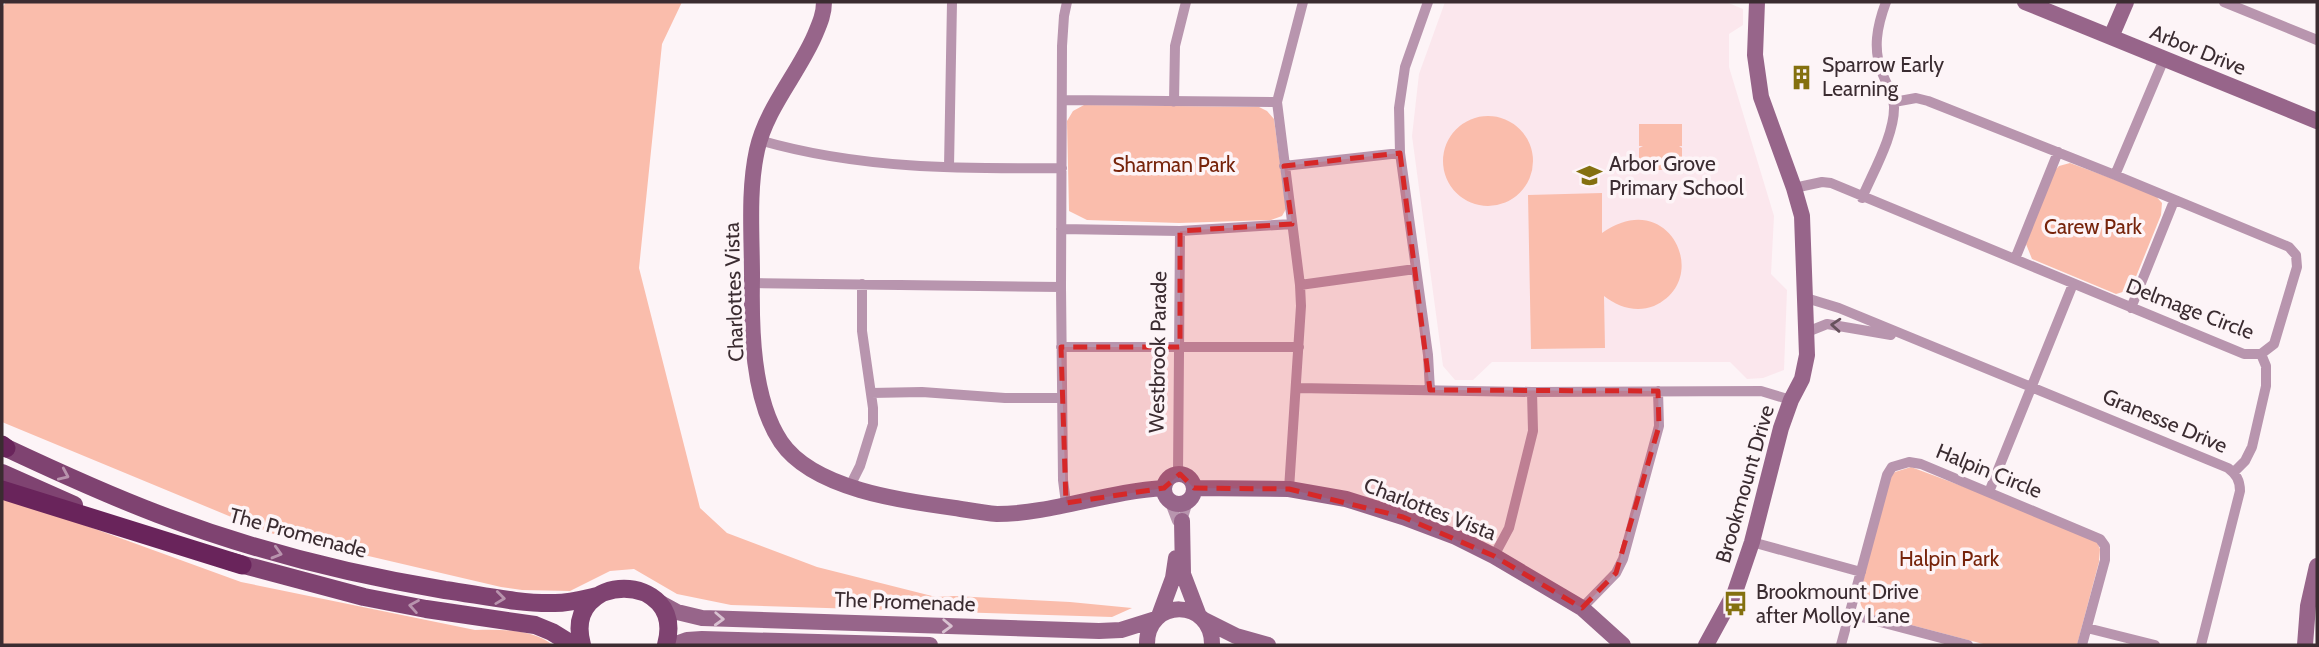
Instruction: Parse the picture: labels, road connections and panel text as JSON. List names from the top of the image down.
{
  "streets": {
    "main road": ["The Promenade"],
    "street": [
      "Arbor Drive",
      "Charlottes Vista",
      "Delmage Circle",
      "Westbrook Parade",
      "Granesse Drive",
      "Halpin Circle",
      "Brookmount Drive"
    ]
  },
  "crossings": [
    ["Charlottes Vista", "Westbrook Parade"],
    ["Delmage Circle", "Brookmount Drive"],
    ["Granesse Drive", "Brookmount Drive"]
  ],
  "parks": ["Sharman Park", "Carew Park", "Halpin Park"],
  "places": {
    "building": ["Sparrow Early Learning"],
    "school or university": ["Arbor Grove Primary School"],
    "bus stop": ["Brookmount Drive after Molloy Lane"]
  }
}
